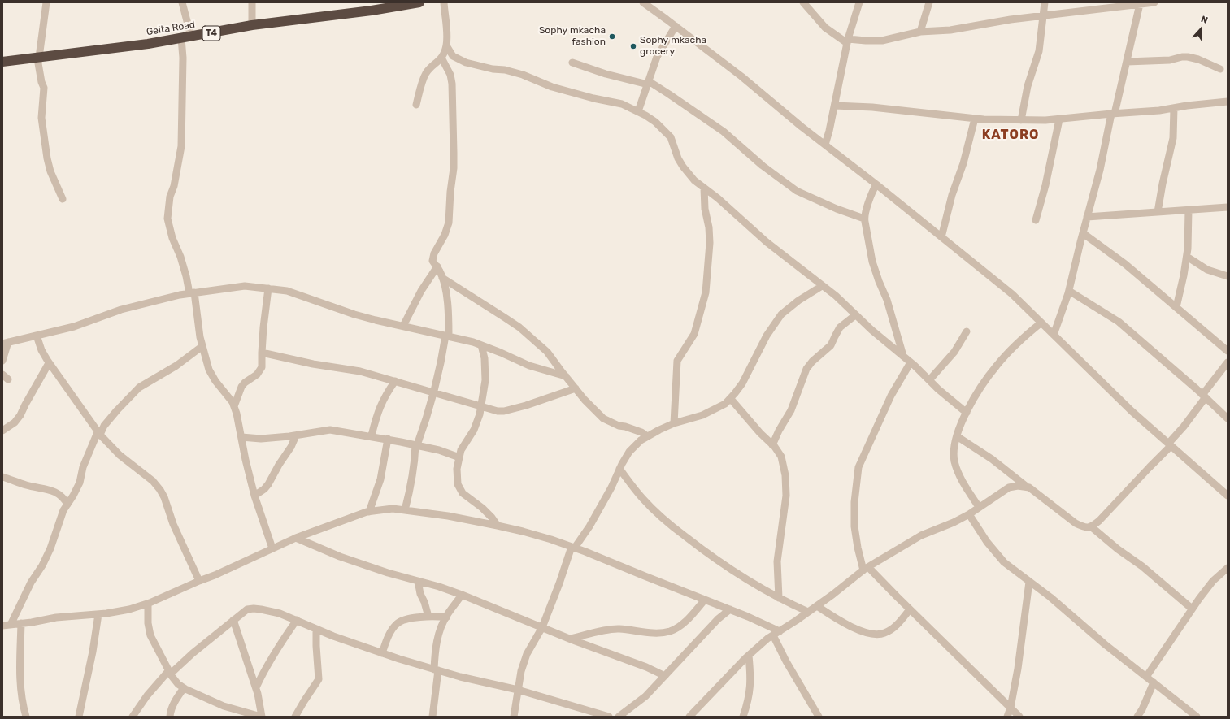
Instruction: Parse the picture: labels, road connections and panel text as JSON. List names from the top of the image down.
{
  "streets": {
    "highway": ["Geita Road", "T4"]
  },
  "districts": ["KATORO"],
  "places": ["Sophy mkacha fashion", "Sophy mkacha grocery"],
  "north": "top"
}
